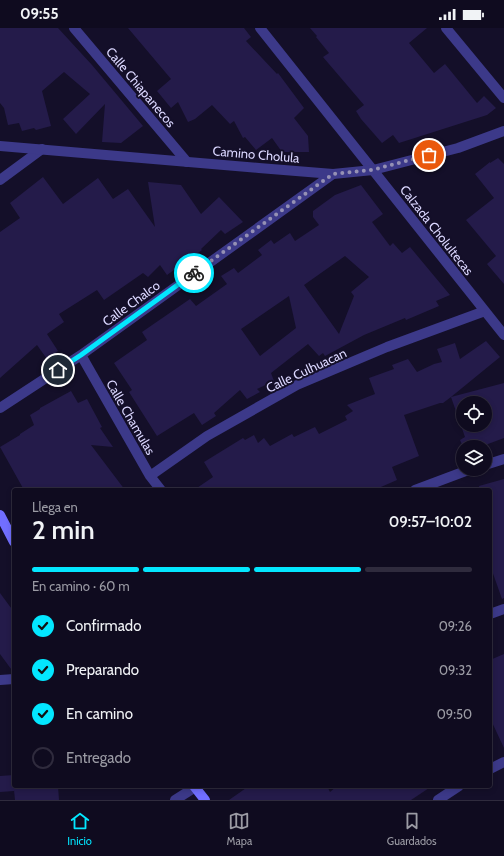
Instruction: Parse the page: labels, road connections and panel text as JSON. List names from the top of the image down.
{
  "streets": {
    "street": [
      "Calle Chiapanecos",
      "Camino Cholula",
      "Calzada Cholultecas",
      "Calle Chalco",
      "Calle Culhuacan",
      "Calle Chamulas"
    ]
  },
  "crossings": [
    ["Calle Chiapanecos", "Camino Cholula"],
    ["Camino Cholula", "Calzada Cholultecas"],
    ["Camino Cholula", "Calle Chalco"],
    ["Calzada Cholultecas", "Calle Culhuacan"],
    ["Calle Chalco", "Calle Chamulas"],
    ["Calle Culhuacan", "Calle Chamulas"]
  ],
  "page": {
    "status": "09:55",
    "heading": ["2 min", "Llega en", "09:57–10:02"],
    "bar": "En camino · 60 m",
    "list": [
      ["Confirmado", "09:26"],
      ["Preparando", "09:32"],
      ["En camino", "09:50"],
      "Entregado"
    ],
    "tabs": ["Inicio", "Mapa", "Guardados"]
  }
}
